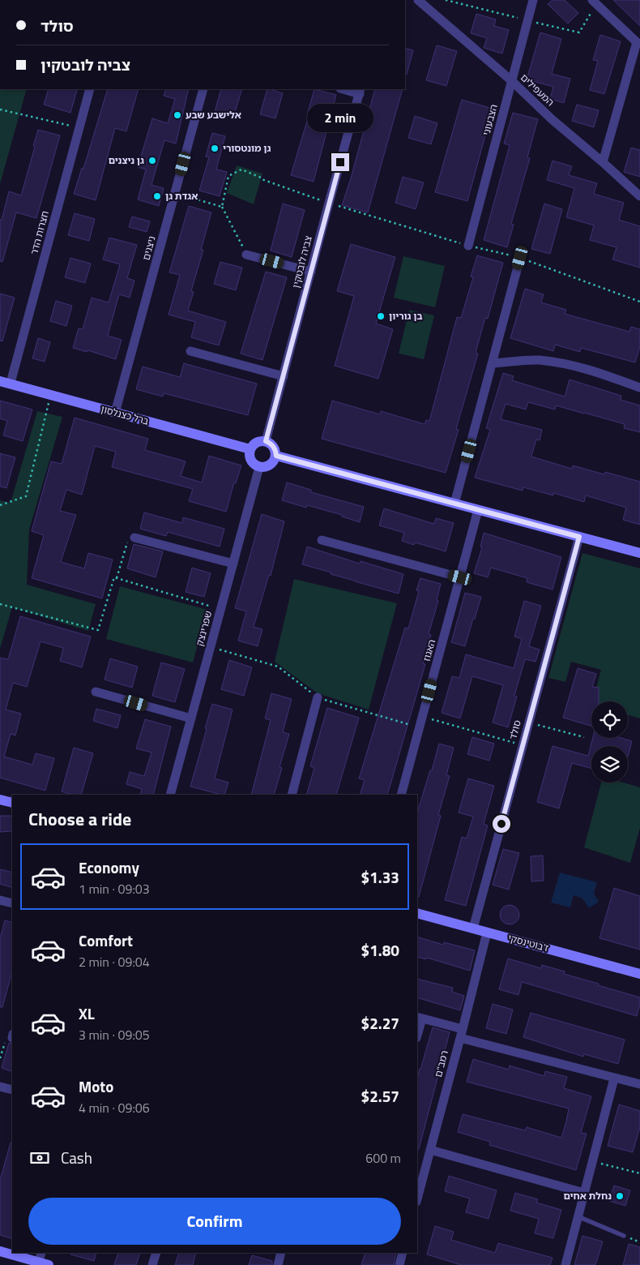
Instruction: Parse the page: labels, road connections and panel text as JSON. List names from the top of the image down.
{
  "streets": {
    "street": [
      "המעפילים",
      "הצבעוני",
      "חצרות הדר",
      "ניצנים",
      "צביה לובטקין",
      "ברל כצנלסון",
      "שפרינצק",
      "האגוז",
      "סולד",
      "ז'בוטינסקי",
      "רמב\"ם"
    ]
  },
  "crossings": [
    ["המעפילים", "הצבעוני"],
    ["חצרות הדר", "ברל כצנלסון"],
    ["ניצנים", "ברל כצנלסון"],
    ["צביה לובטקין", "ברל כצנלסון"],
    ["צביה לובטקין", "שפרינצק"],
    ["ברל כצנלסון", "שפרינצק"],
    ["סולד", "ז'בוטינסקי"],
    ["ז'בוטינסקי", "רמב\"ם"]
  ],
  "places": [
    "אלישבע שבע",
    "גן מונטסורי",
    "גן ניצנים",
    "אגדת גן",
    "בן גוריון",
    "נחלת אחים"
  ],
  "page": {
    "banner": ["סולד", "צביה לובטקין"],
    "bubble": "2 min",
    "heading": "Choose a ride",
    "list": [
      {
        "name": "Economy",
        "note": "1 min · 09:03",
        "value": "$1.33"
      },
      {
        "name": "Comfort",
        "note": "2 min · 09:04",
        "value": "$1.80"
      },
      {
        "name": "XL",
        "note": "3 min · 09:05",
        "value": "$2.27"
      },
      {
        "name": "Moto",
        "note": "4 min · 09:06",
        "value": "$2.57"
      }
    ],
    "pay": ["Cash", "600 m"],
    "buttons": "Confirm"
  }
}
